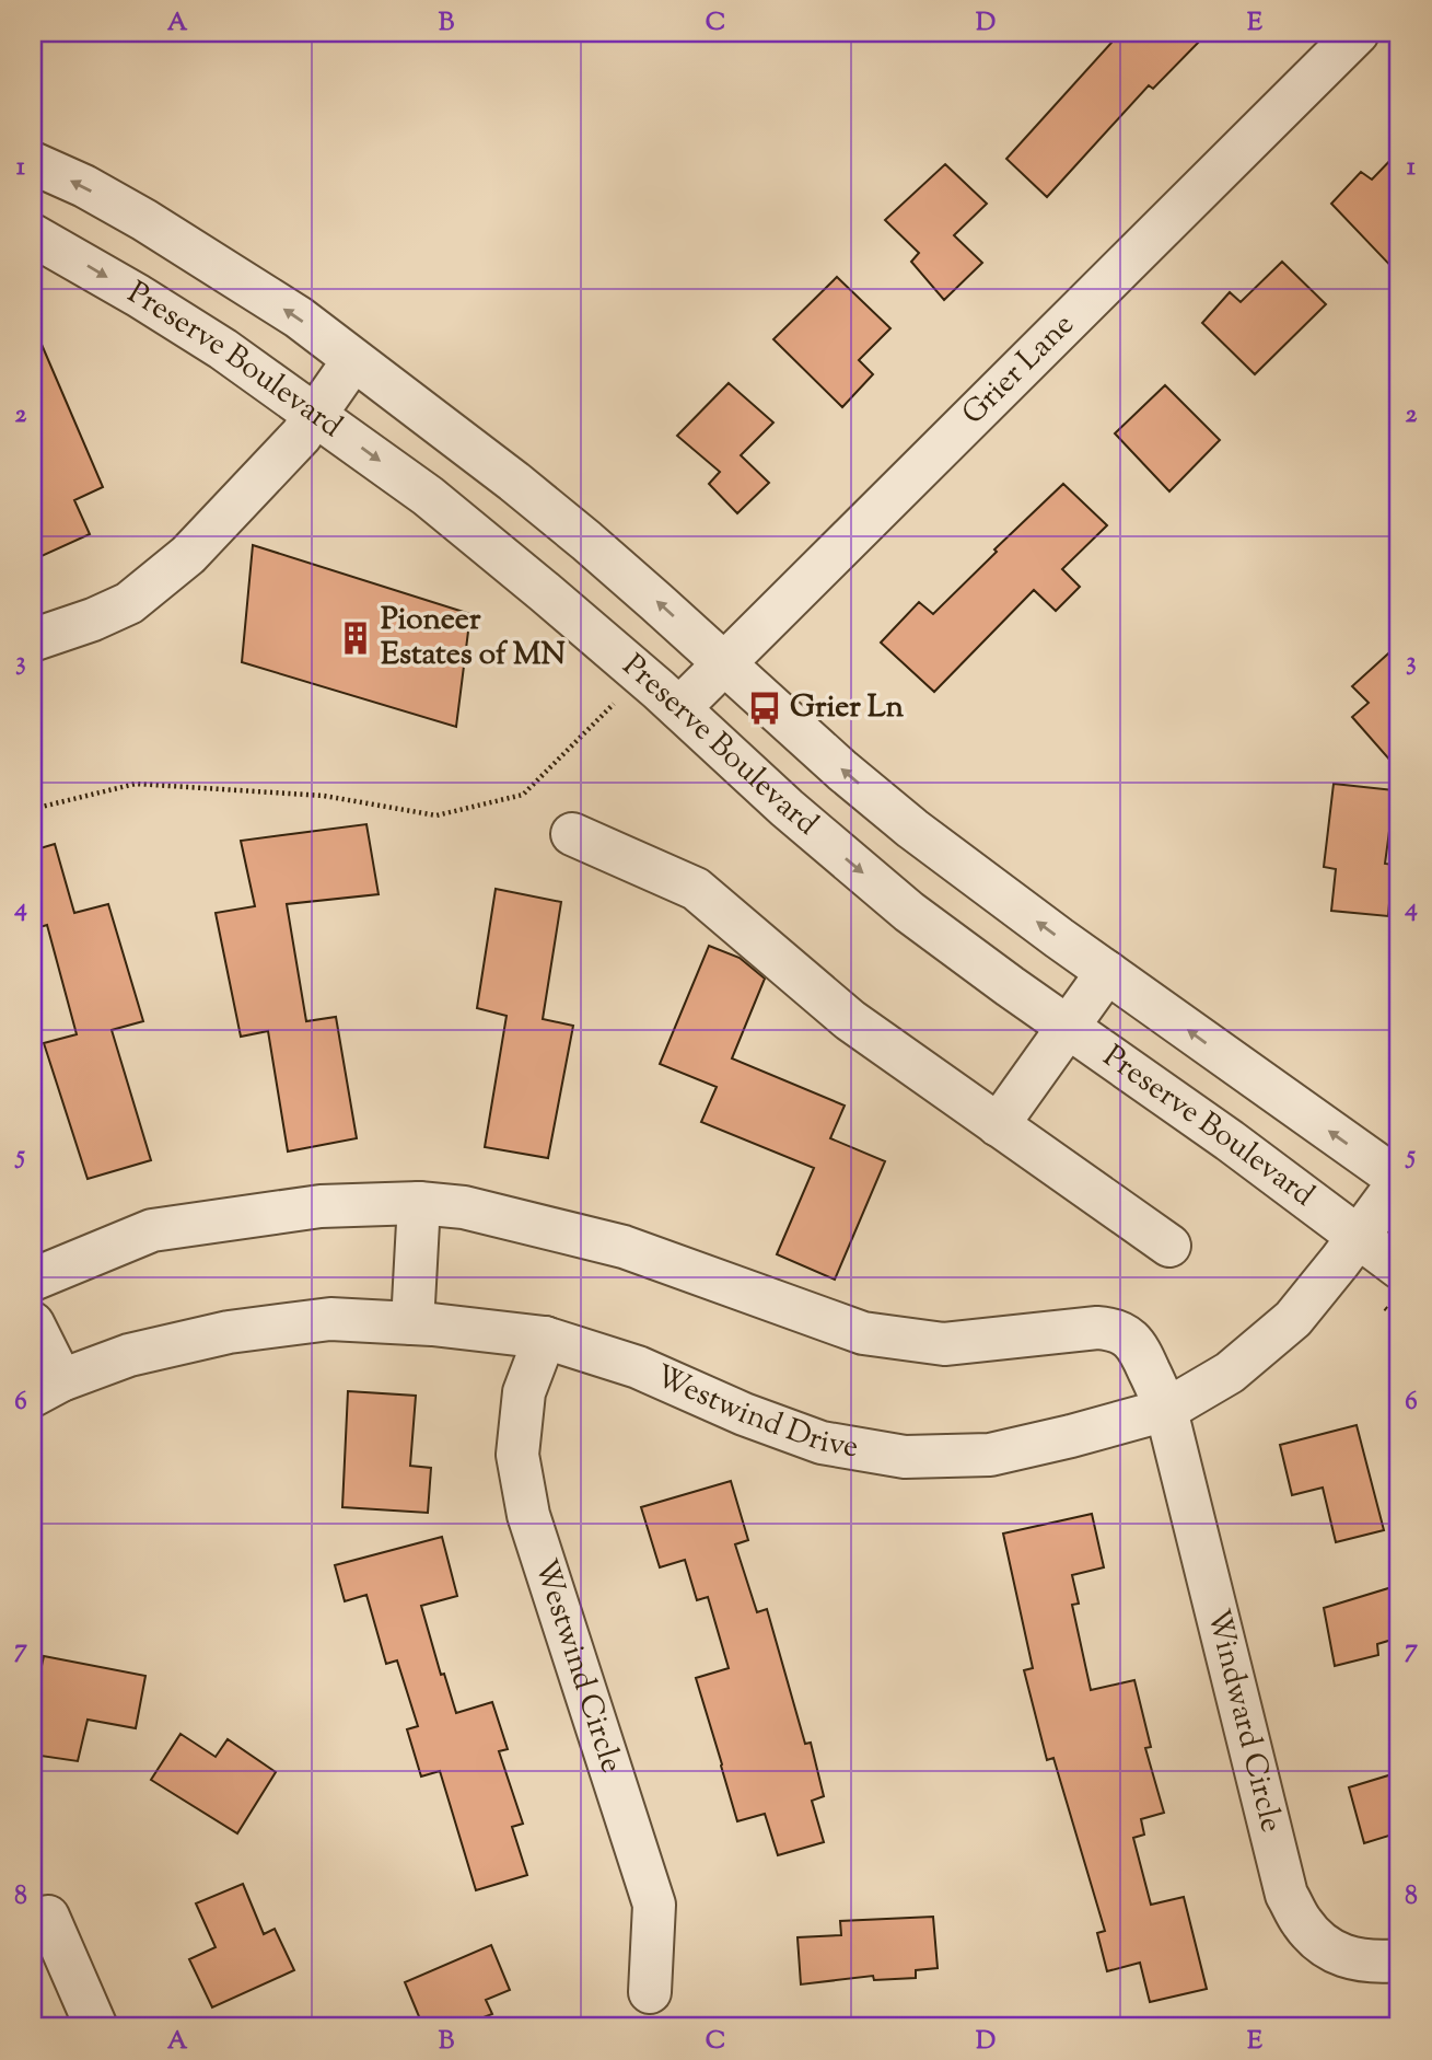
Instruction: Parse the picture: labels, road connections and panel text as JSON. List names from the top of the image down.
{
  "streets": {
    "street": [
      "Preserve Boulevard",
      "Grier Lane",
      "Westwind Drive",
      "Westwind Circle",
      "Windward Circle"
    ]
  },
  "crossings": [
    ["Preserve Boulevard", "Grier Lane"],
    ["Preserve Boulevard", "Westwind Drive"],
    ["Westwind Drive", "Westwind Circle"],
    ["Westwind Drive", "Windward Circle"]
  ],
  "places": {
    "building": ["Pioneer Estates of MN"],
    "bus stop": ["Grier Ln"]
  },
  "grid": {
    "columns": [
      "A",
      "B",
      "C",
      "D",
      "E"
    ],
    "rows": [
      "1",
      "2",
      "3",
      "4",
      "5",
      "6",
      "7",
      "8"
    ]
  }
}
